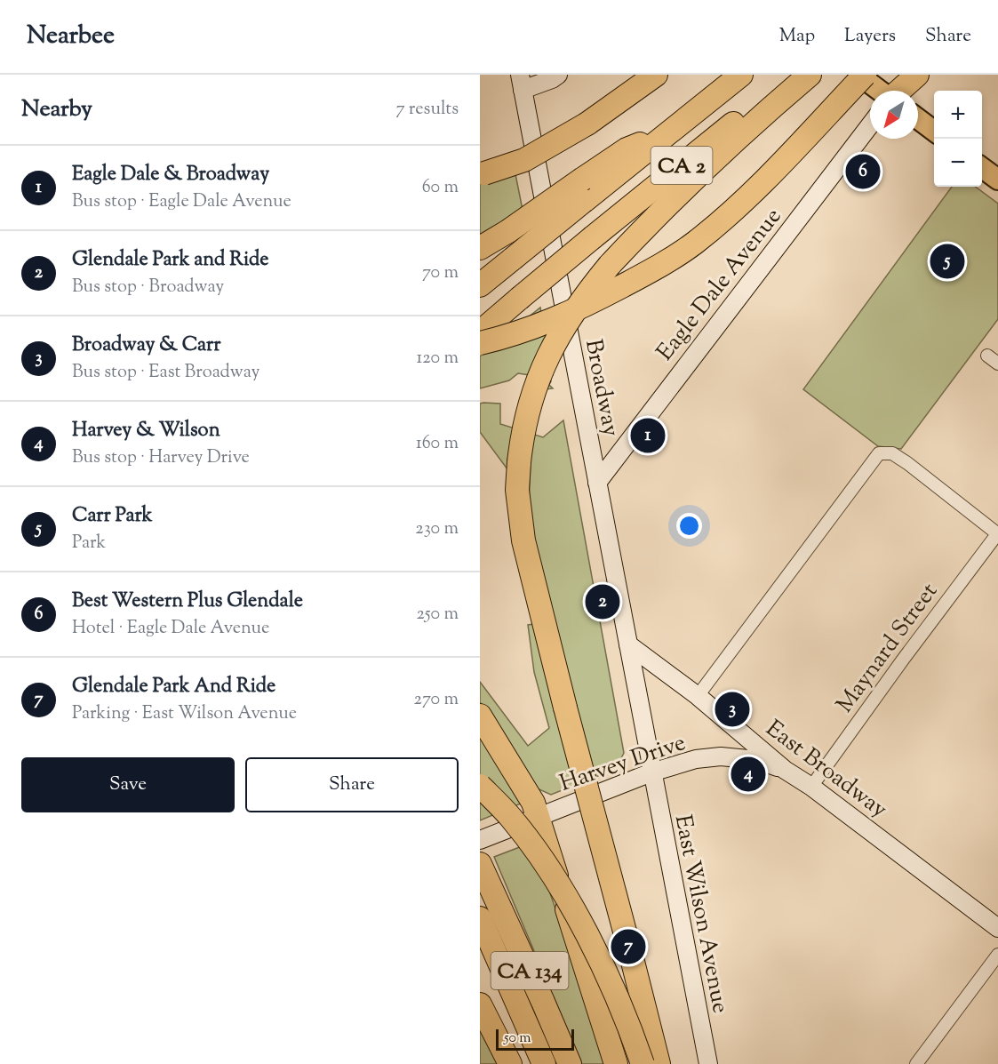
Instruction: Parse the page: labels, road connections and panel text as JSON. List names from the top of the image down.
{
  "streets": {
    "highway": ["CA 2", "CA 134"],
    "main road": [
      "Eagle Dale Avenue",
      "Broadway",
      "Harvey Drive",
      "East Broadway",
      "East Wilson Avenue"
    ],
    "street": ["Maynard Street"]
  },
  "crossings": [
    ["Eagle Dale Avenue", "Broadway"],
    ["Broadway", "Harvey Drive"],
    ["Broadway", "East Broadway"],
    ["Broadway", "East Wilson Avenue"],
    ["Maynard Street", "East Broadway"],
    ["Harvey Drive", "East Broadway"],
    ["Harvey Drive", "East Wilson Avenue"]
  ],
  "scale_bar": "50 m",
  "north": "bottom left",
  "page": {
    "header": "Nearbee",
    "nav": ["Map", "Layers", "Share"],
    "heading": ["Nearby", "7 results"],
    "map_buttons": ["+", "−"],
    "list": [
      {
        "mark": "1",
        "name": "Eagle Dale & Broadway",
        "note": "Bus stop · Eagle Dale Avenue",
        "value": "60 m"
      },
      {
        "mark": "2",
        "name": "Glendale Park and Ride",
        "note": "Bus stop · Broadway",
        "value": "70 m"
      },
      {
        "mark": "3",
        "name": "Broadway & Carr",
        "note": "Bus stop · East Broadway",
        "value": "120 m"
      },
      {
        "mark": "4",
        "name": "Harvey & Wilson",
        "note": "Bus stop · Harvey Drive",
        "value": "160 m"
      },
      {
        "mark": "5",
        "name": "Carr Park",
        "note": "Park",
        "value": "230 m"
      },
      {
        "mark": "6",
        "name": "Best Western Plus Glendale",
        "note": "Hotel · Eagle Dale Avenue",
        "value": "250 m"
      },
      {
        "mark": "7",
        "name": "Glendale Park And Ride",
        "note": "Parking · East Wilson Avenue",
        "value": "270 m"
      }
    ],
    "pins": [
      "6",
      "5",
      "1",
      "2",
      "3",
      "4",
      "7"
    ],
    "buttons": ["Save", "Share"],
    "scale": "50 m"
  }
}
